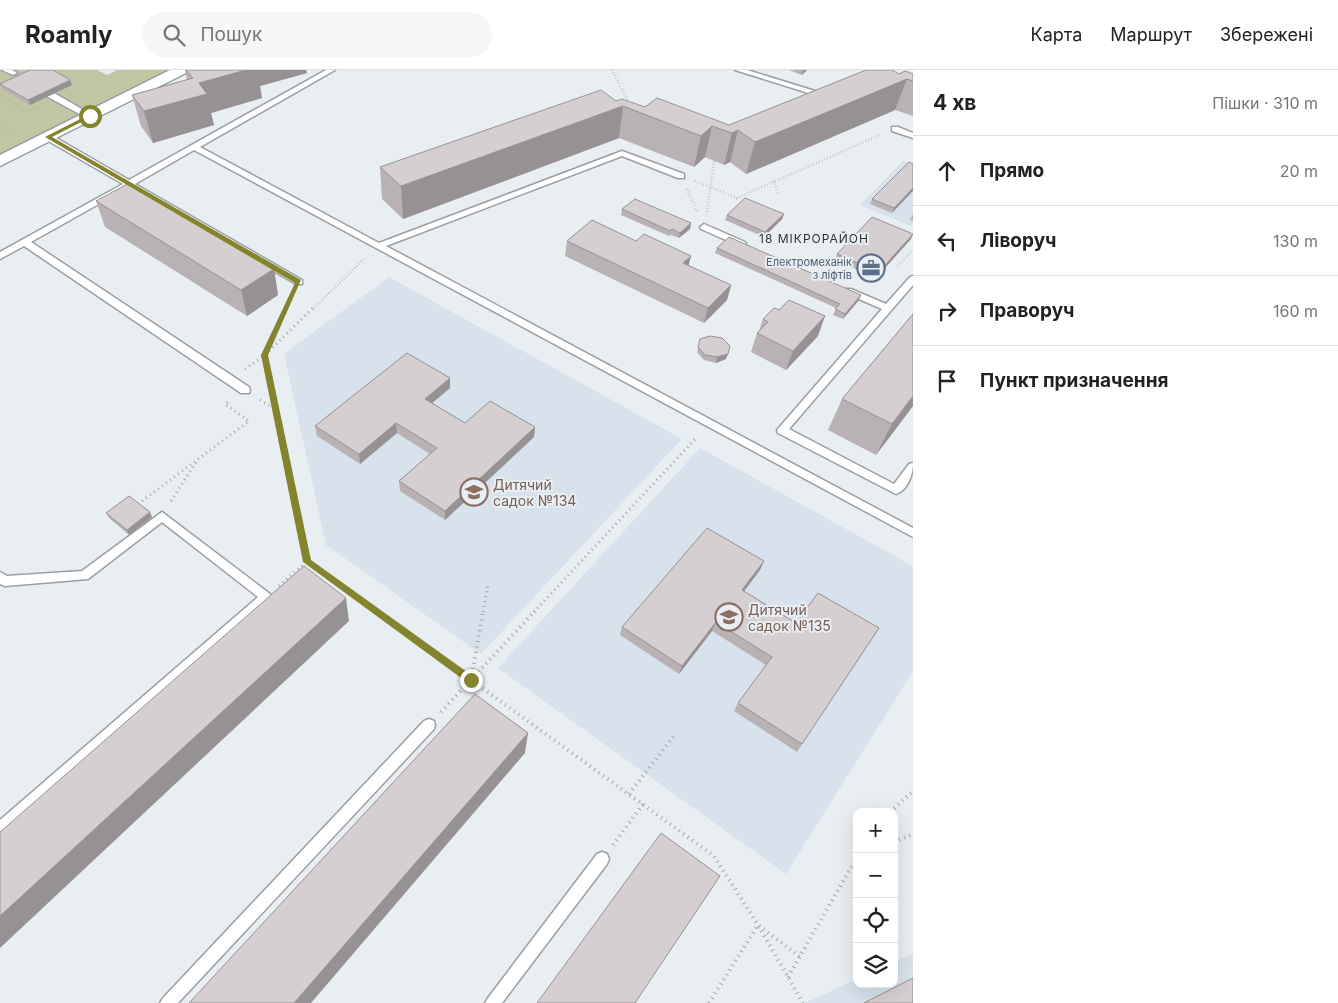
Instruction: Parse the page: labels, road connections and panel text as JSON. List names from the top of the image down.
{
  "districts": ["18 МІКРОРАЙОН"],
  "places": {
    "office": ["Електромеханік з ліфтів"],
    "school or university": ["Дитячий садок №134", "Дитячий садок №135"]
  },
  "page": {
    "header": "Roamly",
    "search": "Пошук",
    "nav": ["Карта", "Маршрут", "Збережені"],
    "heading": ["4 хв", "Пішки · 310 m"],
    "list": [
      ["Прямо", "20 m"],
      ["Ліворуч", "130 m"],
      ["Праворуч", "160 m"],
      "Пункт призначення"
    ],
    "map_buttons": ["+", "−"]
  }
}
